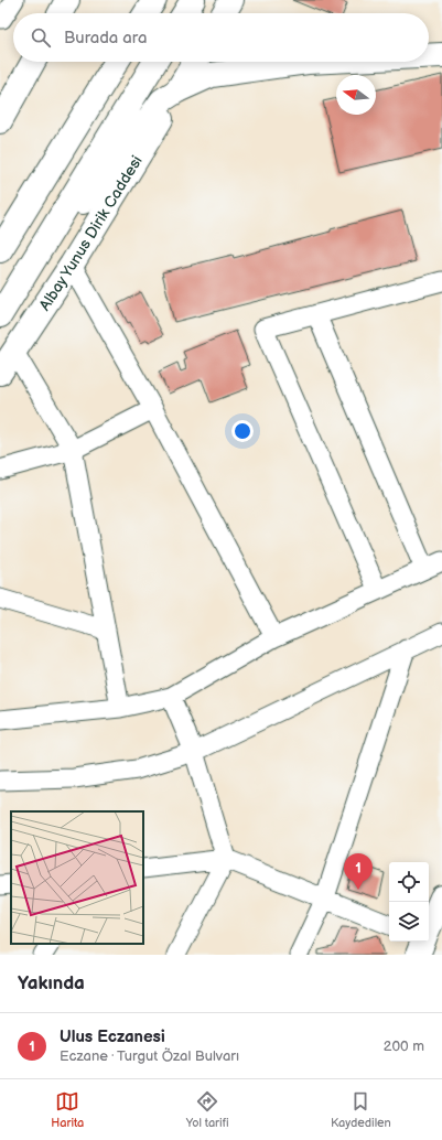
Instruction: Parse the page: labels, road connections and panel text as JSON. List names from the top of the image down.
{
  "streets": {
    "main road": ["Albay Yunus Dirik Caddesi"]
  },
  "north": "left",
  "page": {
    "search": "Burada ara",
    "pins": "1",
    "heading": "Yakında",
    "list": [
      {
        "mark": "1",
        "name": "Ulus Eczanesi",
        "note": "Eczane · Turgut Özal Bulvarı",
        "value": "200 m"
      }
    ],
    "nav": ["Harita", "Yol tarifi", "Kaydedilen"]
  }
}
